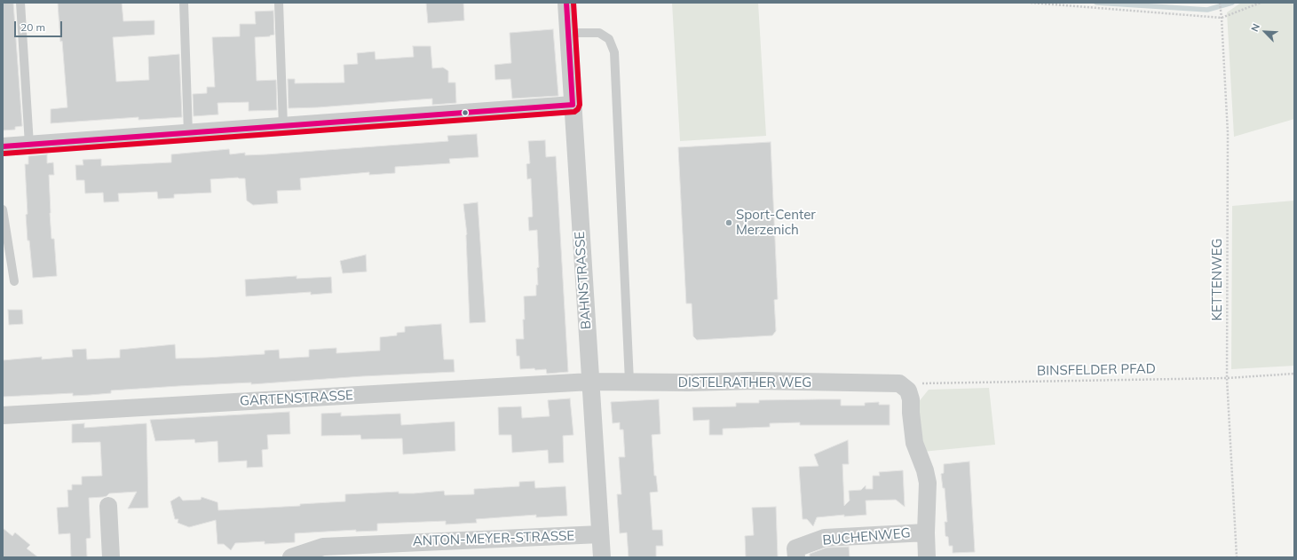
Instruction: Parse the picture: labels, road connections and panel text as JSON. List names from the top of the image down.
{
  "streets": {
    "street": [
      "BAHNSTRASSE",
      "DISTELRATHER WEG",
      "GARTENSTRASSE",
      "BUCHENWEG",
      "ANTON-MEYER-STRASSE"
    ],
    "path": ["KETTENWEG", "BINSFELDER PFAD"]
  },
  "crossings": [
    ["KETTENWEG", "BINSFELDER PFAD"],
    ["BAHNSTRASSE", "DISTELRATHER WEG"],
    ["BAHNSTRASSE", "GARTENSTRASSE"],
    ["BAHNSTRASSE", "ANTON-MEYER-STRASSE"],
    ["BINSFELDER PFAD", "DISTELRATHER WEG"],
    ["DISTELRATHER WEG", "GARTENSTRASSE"]
  ],
  "places": ["Sport-Center Merzenich"],
  "scale_bar": "20 m",
  "north": "top left"
}
